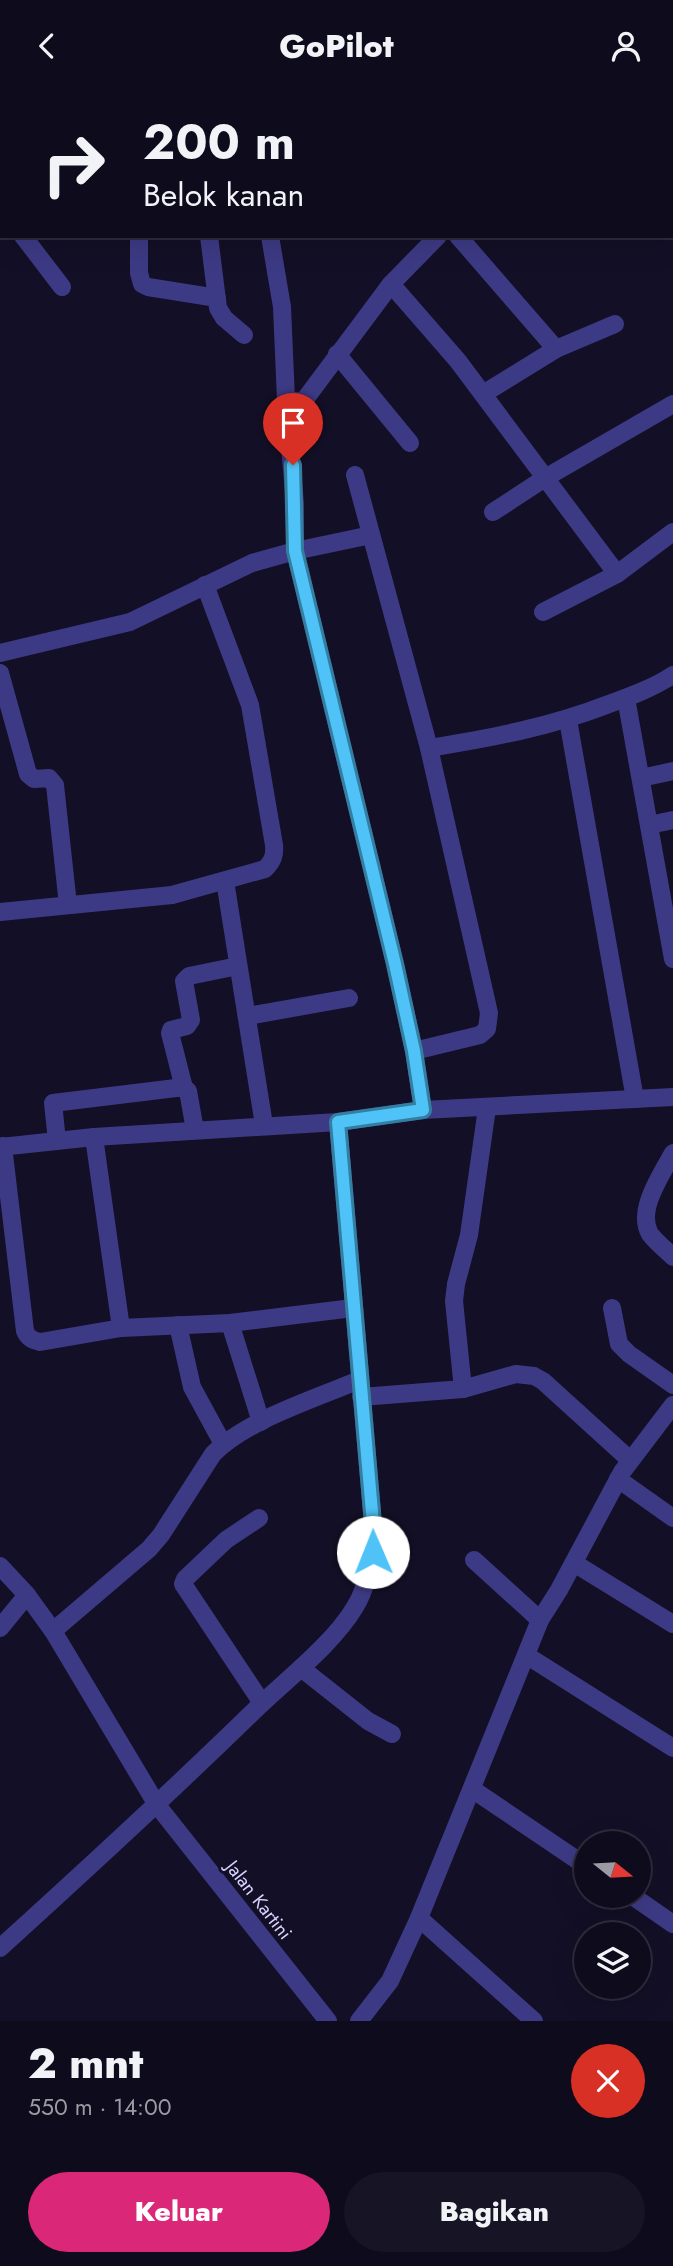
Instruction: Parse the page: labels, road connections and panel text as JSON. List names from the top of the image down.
{
  "streets": {
    "street": ["Jalan Kartini"]
  },
  "north": "right",
  "page": {
    "header": "GoPilot",
    "turn": ["200 m", "Belok kanan"],
    "heading": ["2 mnt", "550 m · 14:00"],
    "buttons": ["Keluar", "Bagikan"]
  }
}
